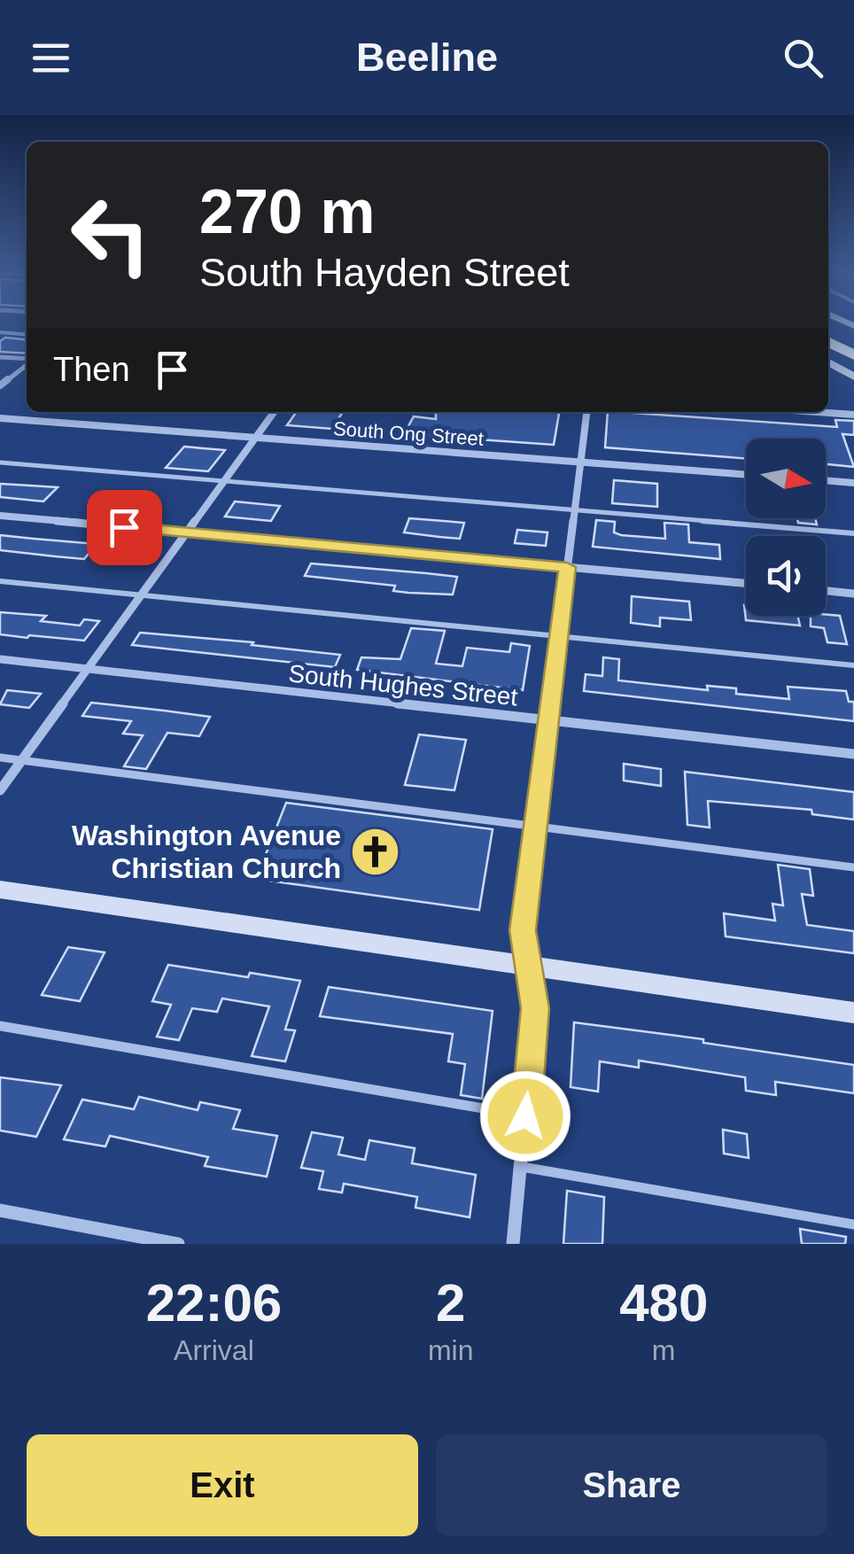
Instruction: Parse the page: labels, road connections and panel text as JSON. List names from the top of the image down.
{
  "streets": {
    "street": ["South Ong Street", "South Hughes Street"]
  },
  "places": {
    "church": ["Washington Avenue Christian Church"]
  },
  "north": "right",
  "page": {
    "header": "Beeline",
    "turn": ["270 m", "South Hayden Street"],
    "then": "Then",
    "eta": [
      "22:06",
      "Arrival",
      "2",
      "min",
      "480",
      "m"
    ],
    "buttons": ["Exit", "Share"]
  }
}
